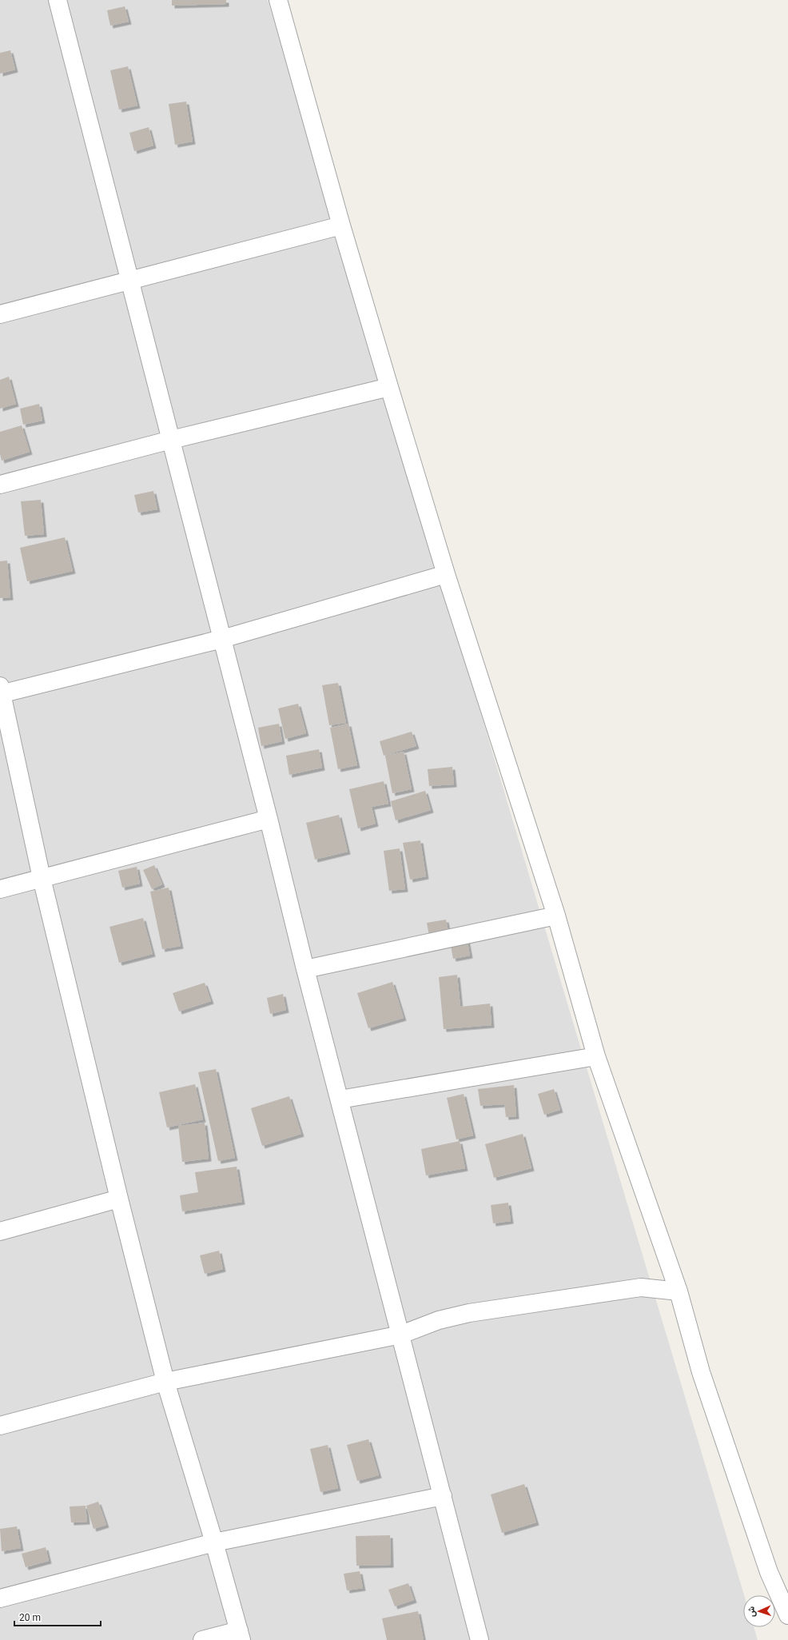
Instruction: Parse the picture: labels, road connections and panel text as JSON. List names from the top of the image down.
{
  "scale_bar": "20 m",
  "north": "left"
}
